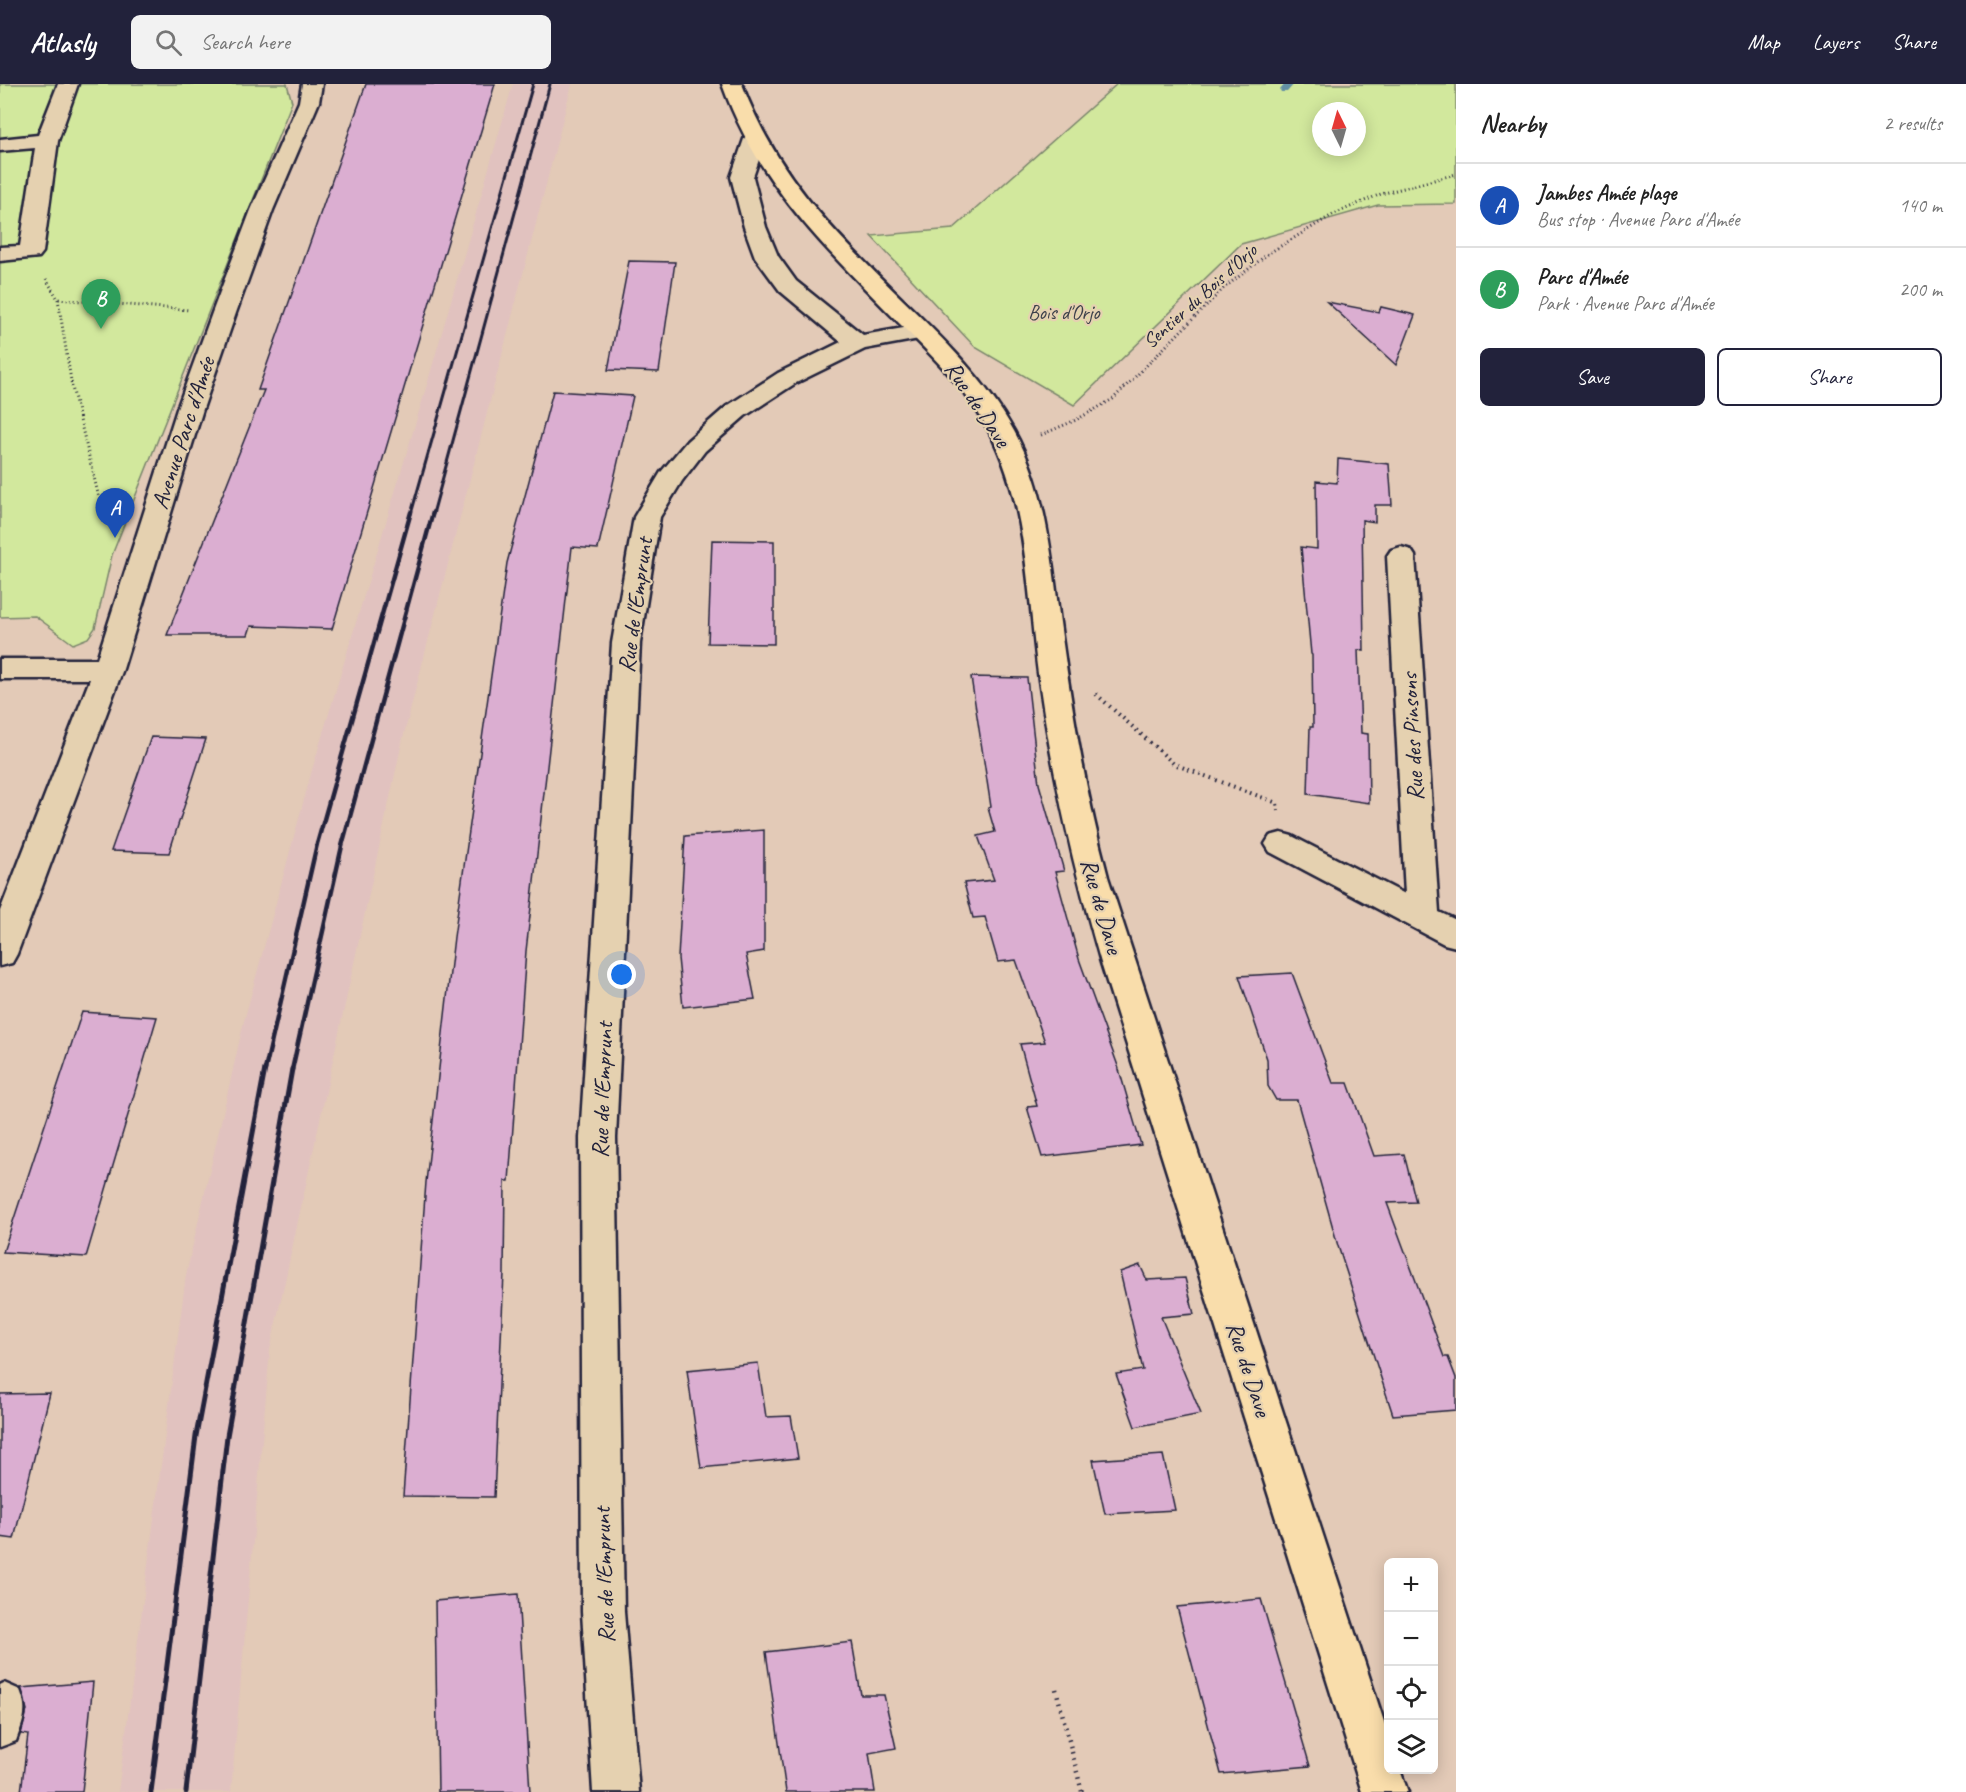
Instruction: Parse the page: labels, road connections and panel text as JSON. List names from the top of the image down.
{
  "streets": {
    "main road": ["Rue de Dave"],
    "street": ["Avenue Parc d'Amée", "Rue de l'Emprunt", "Rue des Pinsons"],
    "path": ["Sentier du Bois d'Orjo"]
  },
  "crossings": [
    ["Sentier du Bois d'Orjo", "Rue de Dave"],
    ["Rue de Dave", "Rue de l'Emprunt"]
  ],
  "parks": ["Bois d'Orjo"],
  "north": "top",
  "page": {
    "header": "Atlasly",
    "search": "Search here",
    "nav": ["Map", "Layers", "Share"],
    "heading": ["Nearby", "2 results"],
    "list": [
      {
        "mark": "A",
        "name": "Jambes Amée plage",
        "note": "Bus stop · Avenue Parc d'Amée",
        "value": "140 m"
      },
      {
        "mark": "B",
        "name": "Parc d'Amée",
        "note": "Park · Avenue Parc d'Amée",
        "value": "200 m"
      }
    ],
    "pins": ["B", "A"],
    "buttons": ["Save", "Share"],
    "map_buttons": ["+", "−"]
  }
}
